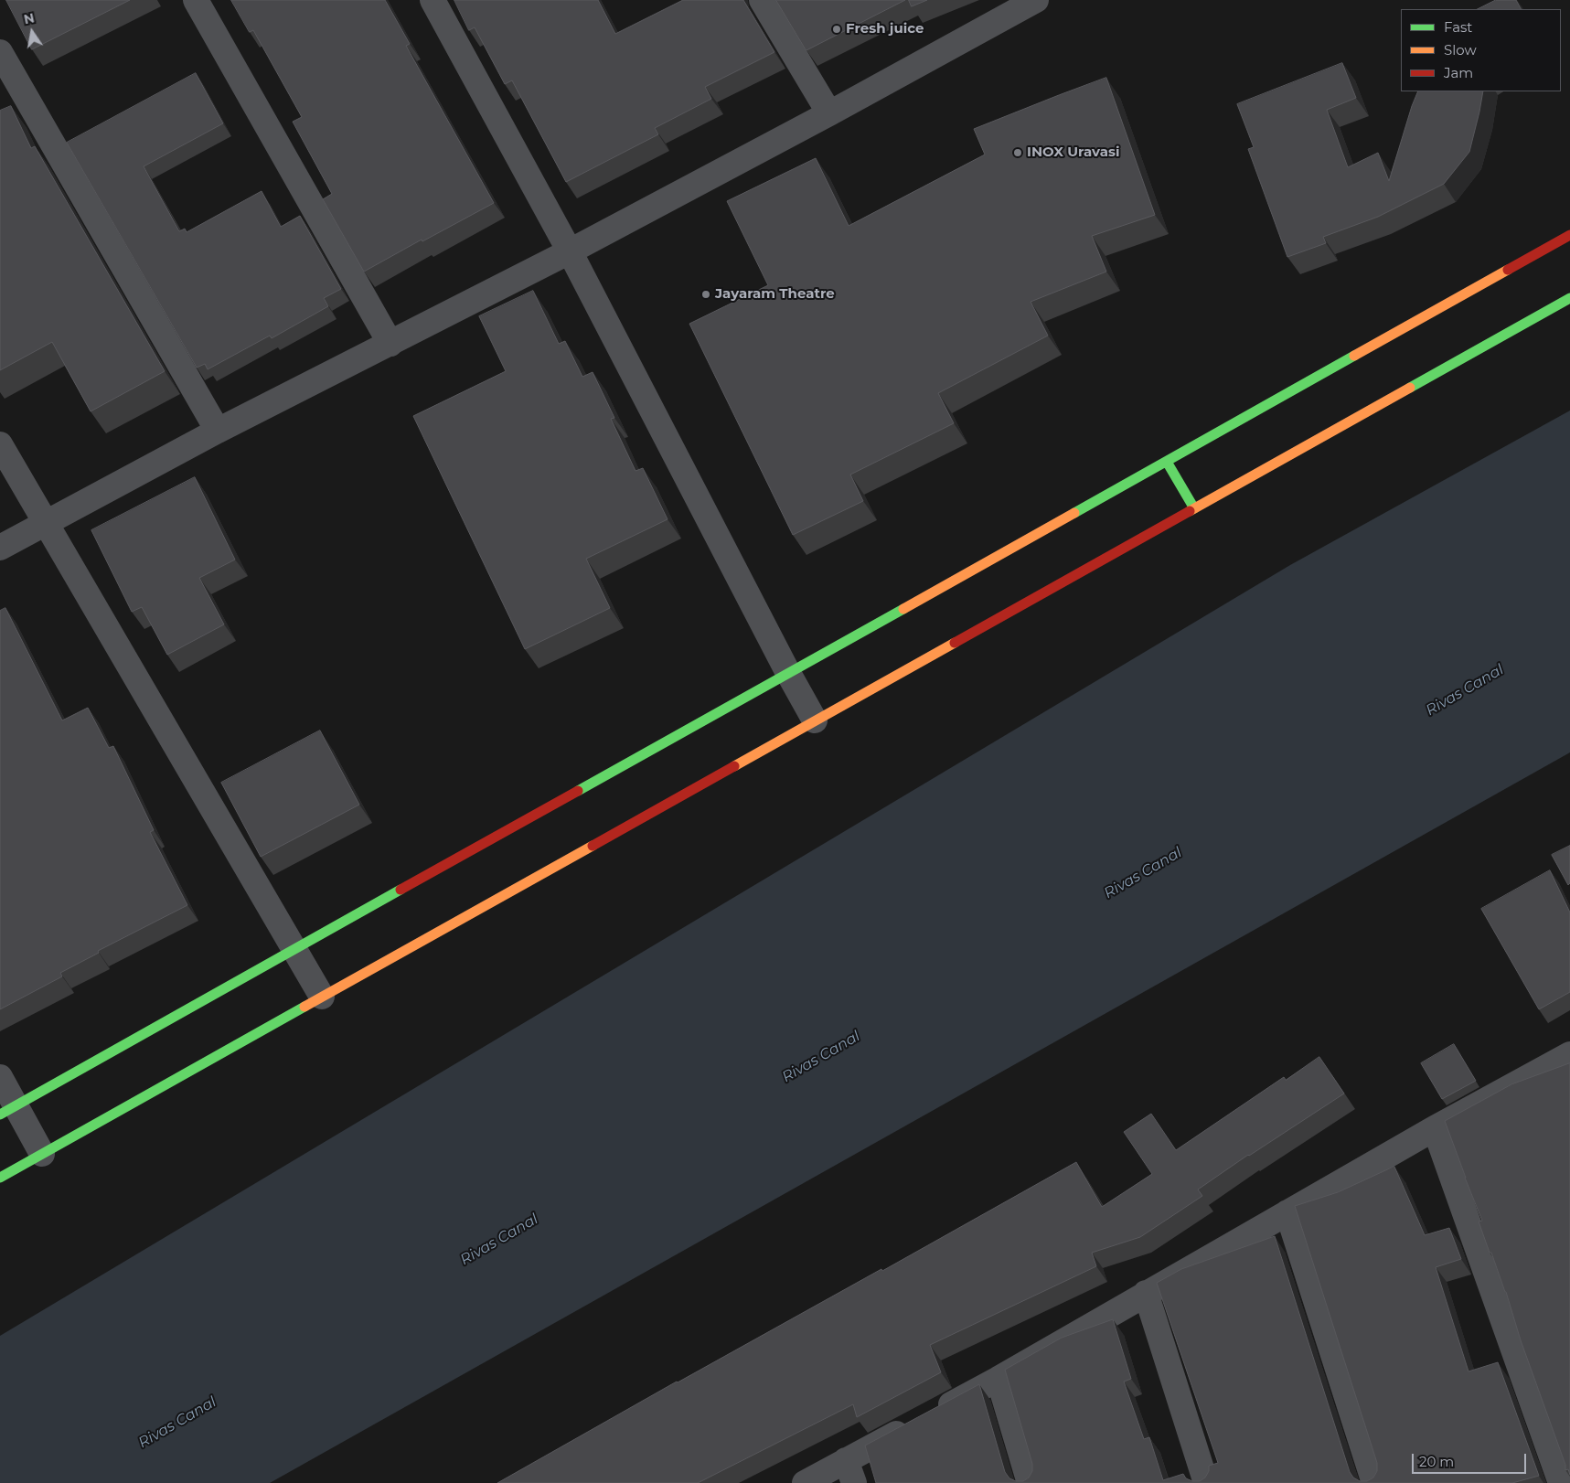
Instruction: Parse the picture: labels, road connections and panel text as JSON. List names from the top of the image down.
{
  "water": ["Rivas Canal"],
  "places": ["Fresh juice", "INOX Uravasi", "Jayaram Theatre"],
  "legend": ["Fast", "Slow", "Jam"],
  "scale_bar": "20 m",
  "north": "top"
}
